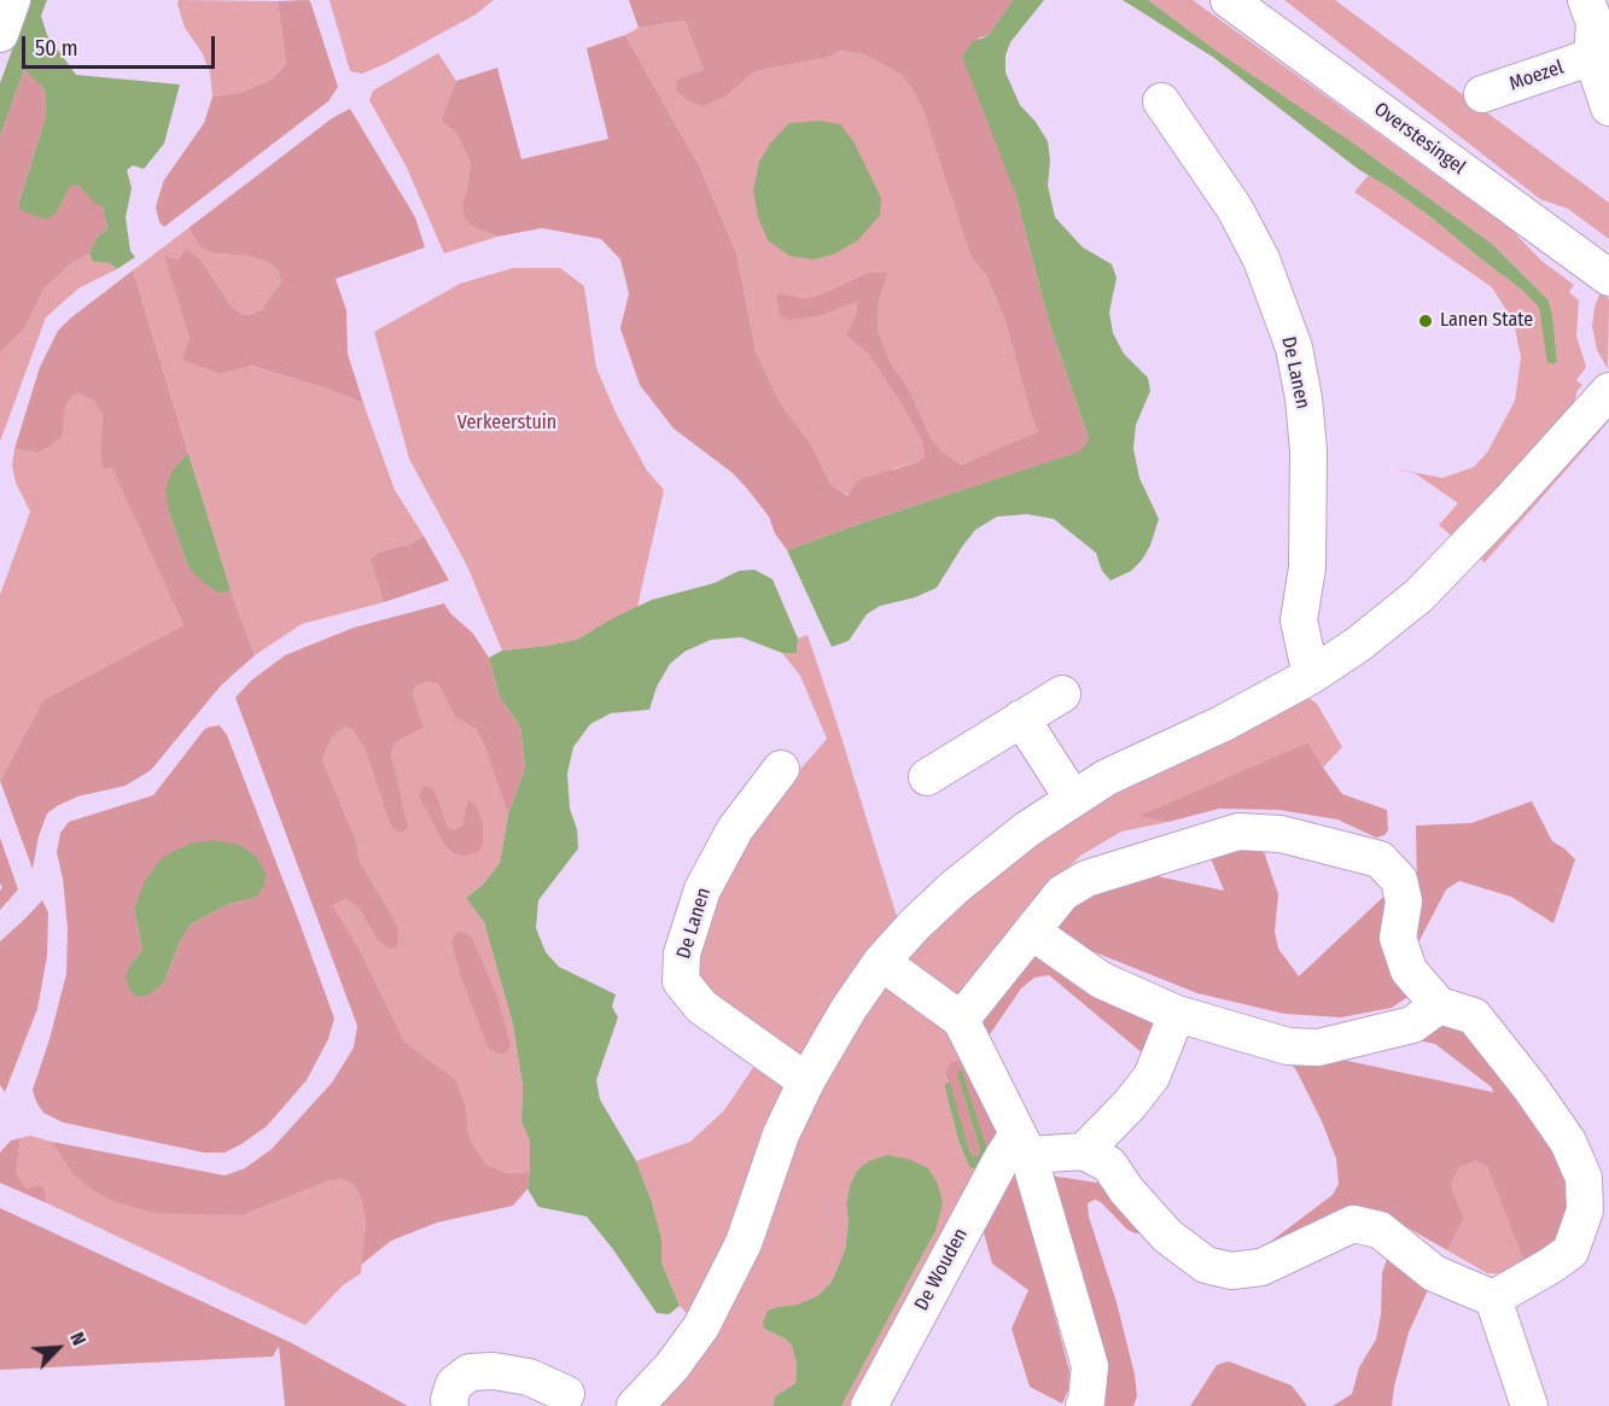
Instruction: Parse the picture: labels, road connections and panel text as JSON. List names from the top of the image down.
{
  "streets": {
    "street": [
      "Moezel",
      "Overstesingel",
      "De Lanen",
      "De Wouden"
    ]
  },
  "parks": ["Verkeerstuin"],
  "places": ["Lanen State"],
  "scale_bar": "50 m",
  "north": "top right"
}
